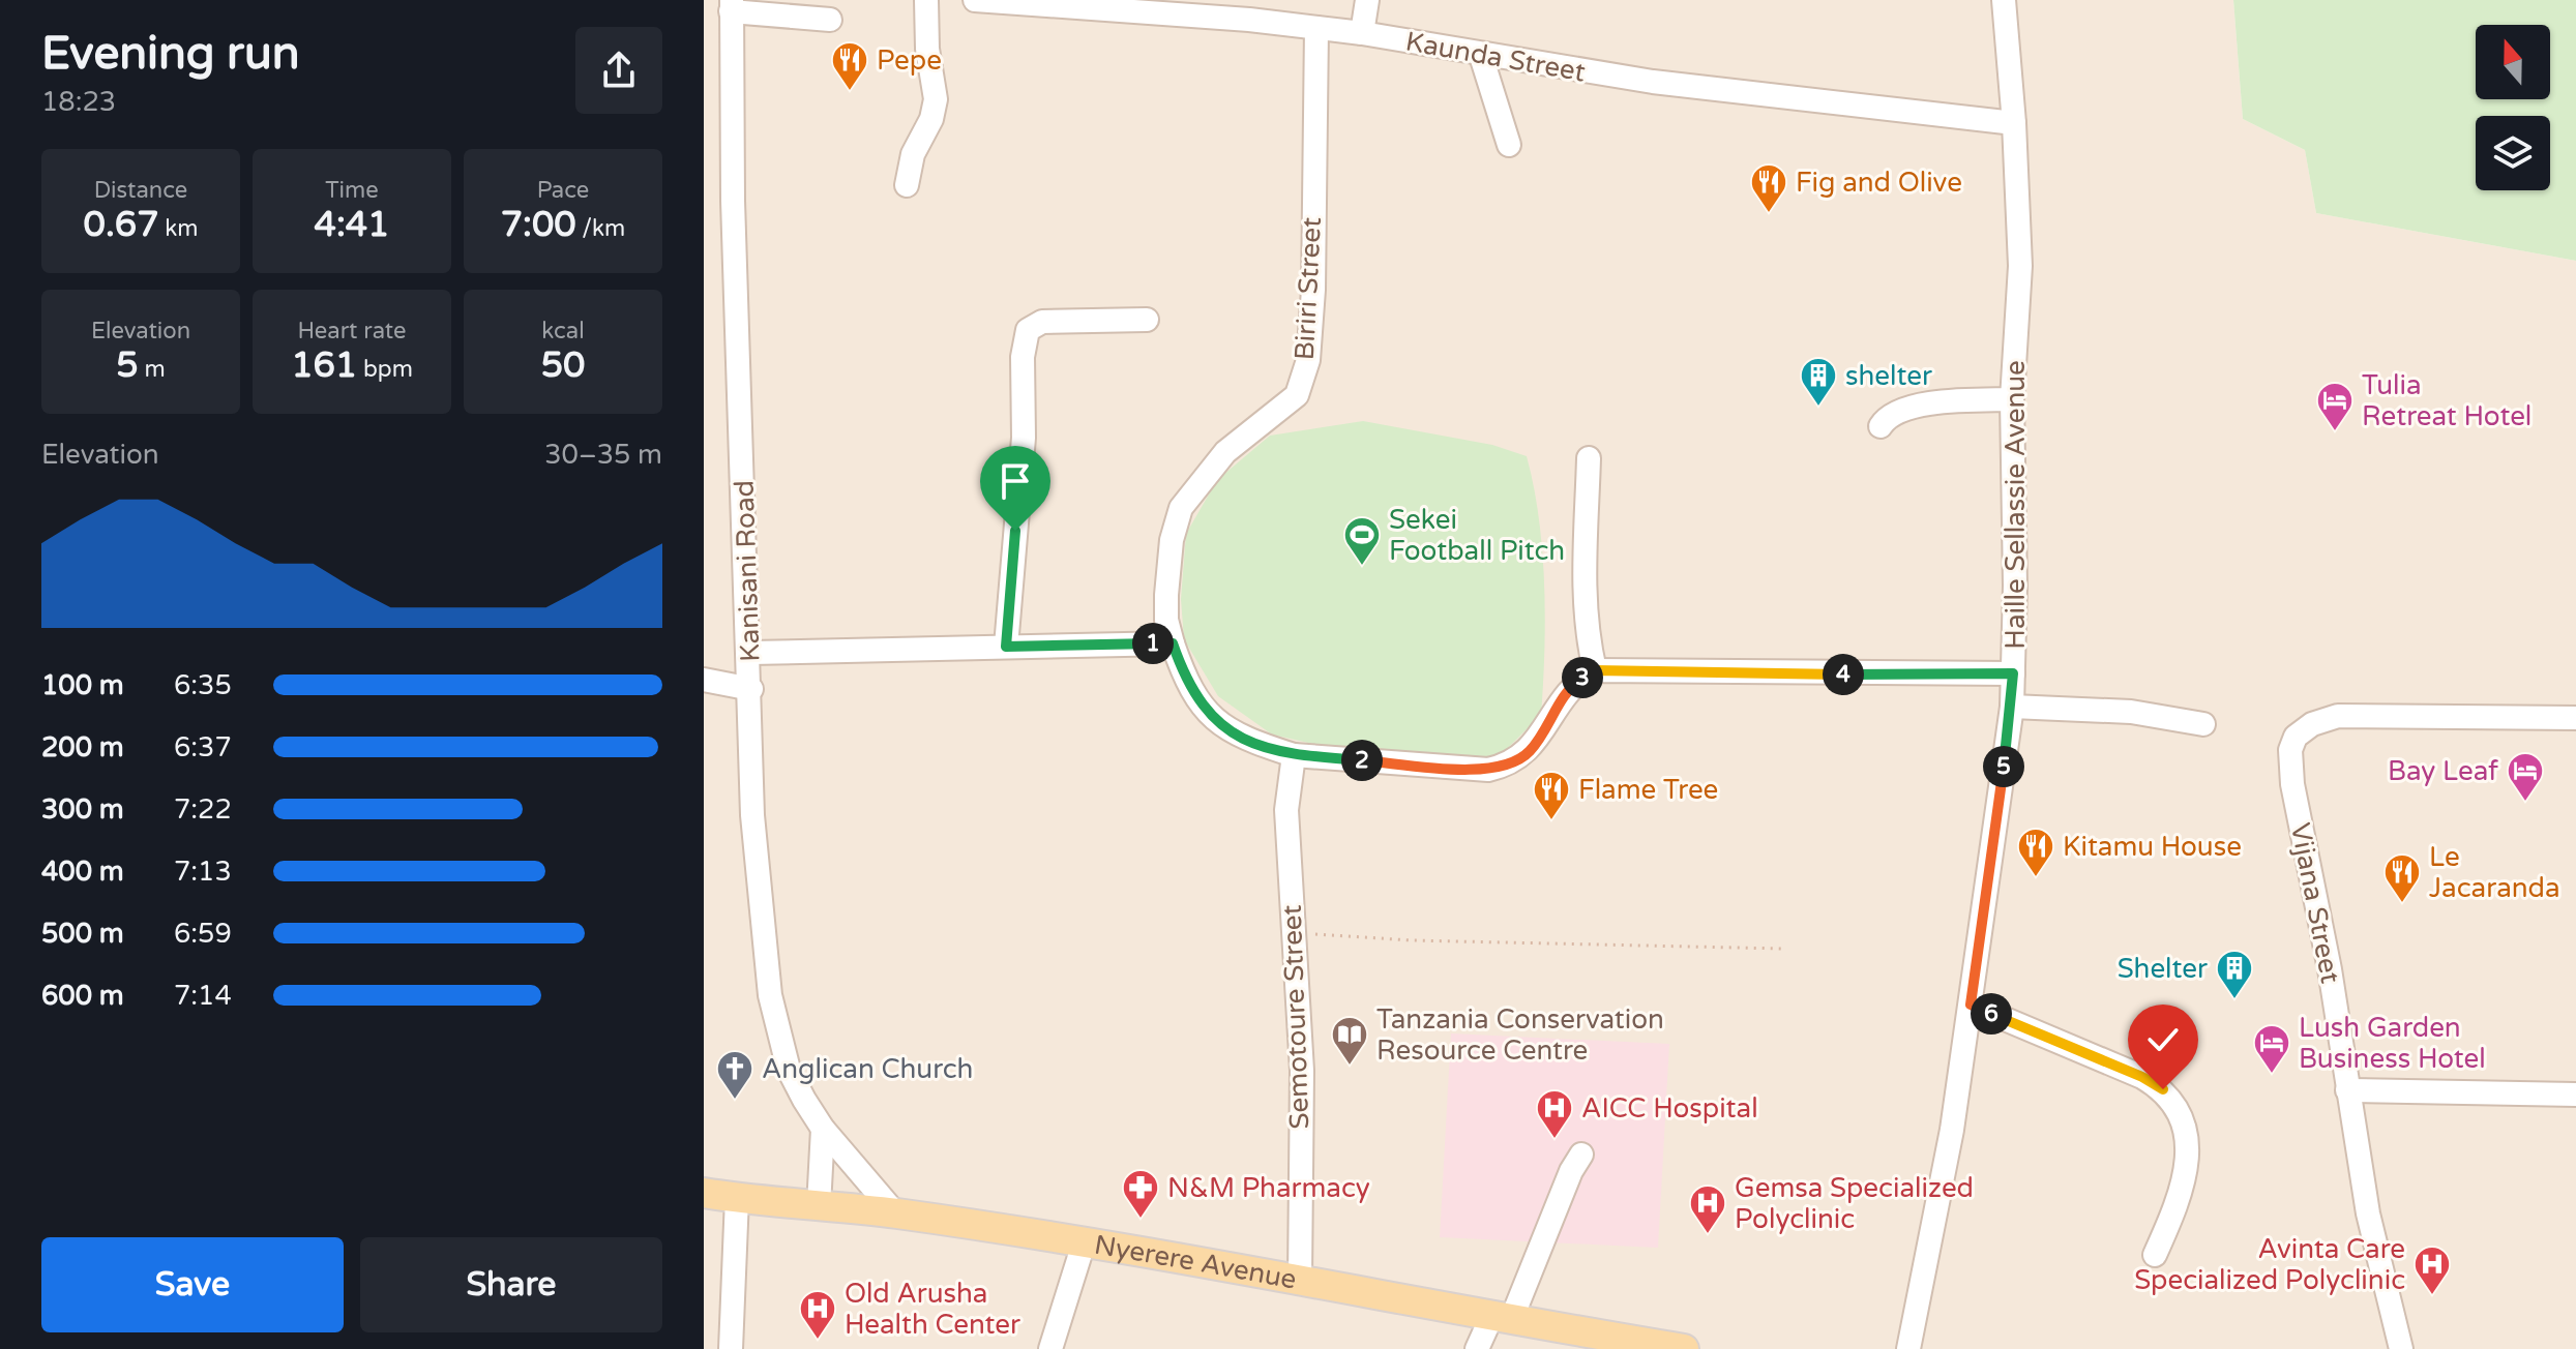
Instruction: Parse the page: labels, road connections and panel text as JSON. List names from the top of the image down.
{
  "streets": {
    "main road": ["Nyerere Avenue"],
    "street": [
      "Kaunda Street",
      "Biriri Street",
      "Haille Sellassie Avenue",
      "Kanisani Road",
      "Vijana Street",
      "Semotoure Street"
    ]
  },
  "crossings": [
    ["Kaunda Street", "Biriri Street"],
    ["Kaunda Street", "Haille Sellassie Avenue"],
    ["Biriri Street", "Semotoure Street"],
    ["Kanisani Road", "Nyerere Avenue"],
    ["Semotoure Street", "Nyerere Avenue"]
  ],
  "places": {
    "restaurant": [
      "Pepe",
      "Fig and Olive",
      "Flame Tree",
      "Kitamu House",
      "Le Jacaranda"
    ],
    "building": ["shelter", "Shelter"],
    "hotel": ["Tulia Retreat Hotel", "Bay Leaf", "Lush Garden Business Hotel"],
    "sports": ["Sekei Football Pitch"],
    "library": ["Tanzania Conservation Resource Centre"],
    "church": ["Anglican Church"],
    "hospital": [
      "AICC Hospital",
      "Gemsa Specialized Polyclinic",
      "Avinta Care Specialized Polyclinic",
      "Old Arusha Health Center"
    ],
    "pharmacy": ["N&M Pharmacy"]
  },
  "north": "top",
  "page": {
    "heading": ["Evening run", "18:23"],
    "stats": [
      ["Distance", "0.67 km"],
      ["Time", "4:41"],
      ["Pace", "7:00 /km"],
      ["Elevation", "5 m"],
      ["Heart rate", "161 bpm"],
      ["kcal", "50"]
    ],
    "chart": ["Elevation", "30–35 m"],
    "pins": [
      "1",
      "4",
      "3",
      "2",
      "5",
      "6"
    ],
    "list": [
      {
        "name": "100 m",
        "note": "6:35"
      },
      {
        "name": "200 m",
        "note": "6:37"
      },
      {
        "name": "300 m",
        "note": "7:22"
      },
      {
        "name": "400 m",
        "note": "7:13"
      },
      {
        "name": "500 m",
        "note": "6:59"
      },
      {
        "name": "600 m",
        "note": "7:14"
      }
    ],
    "buttons": ["Save", "Share"]
  }
}
